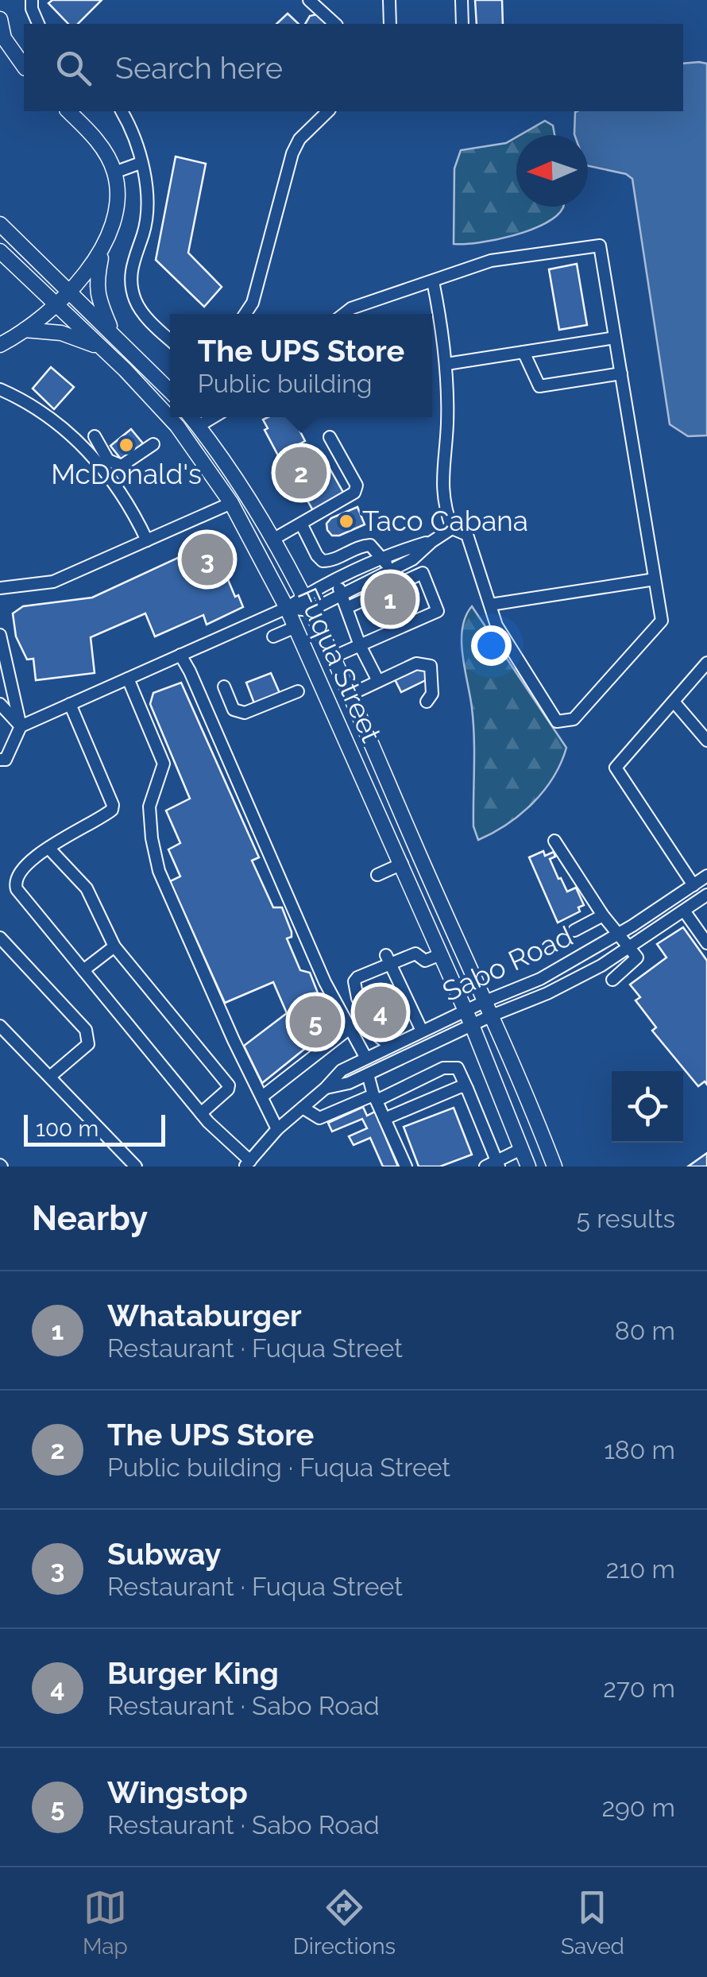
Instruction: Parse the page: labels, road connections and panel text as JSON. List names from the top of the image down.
{
  "streets": {
    "main road": ["Fuqua Street"],
    "street": ["Sabo Road"]
  },
  "crossings": [
    ["Fuqua Street", "Sabo Road"]
  ],
  "places": ["McDonald's", "Taco Cabana"],
  "scale_bar": "100 m",
  "north": "left",
  "page": {
    "search": "Search here",
    "popup": ["The UPS Store", "Public building"],
    "pins": [
      "2",
      "3",
      "1",
      "4",
      "5"
    ],
    "scale": "100 m",
    "heading": ["Nearby", "5 results"],
    "list": [
      {
        "mark": "1",
        "name": "Whataburger",
        "note": "Restaurant · Fuqua Street",
        "value": "80 m"
      },
      {
        "mark": "2",
        "name": "The UPS Store",
        "note": "Public building · Fuqua Street",
        "value": "180 m"
      },
      {
        "mark": "3",
        "name": "Subway",
        "note": "Restaurant · Fuqua Street",
        "value": "210 m"
      },
      {
        "mark": "4",
        "name": "Burger King",
        "note": "Restaurant · Sabo Road",
        "value": "270 m"
      },
      {
        "mark": "5",
        "name": "Wingstop",
        "note": "Restaurant · Sabo Road",
        "value": "290 m"
      }
    ],
    "nav": ["Map", "Directions", "Saved"]
  }
}
